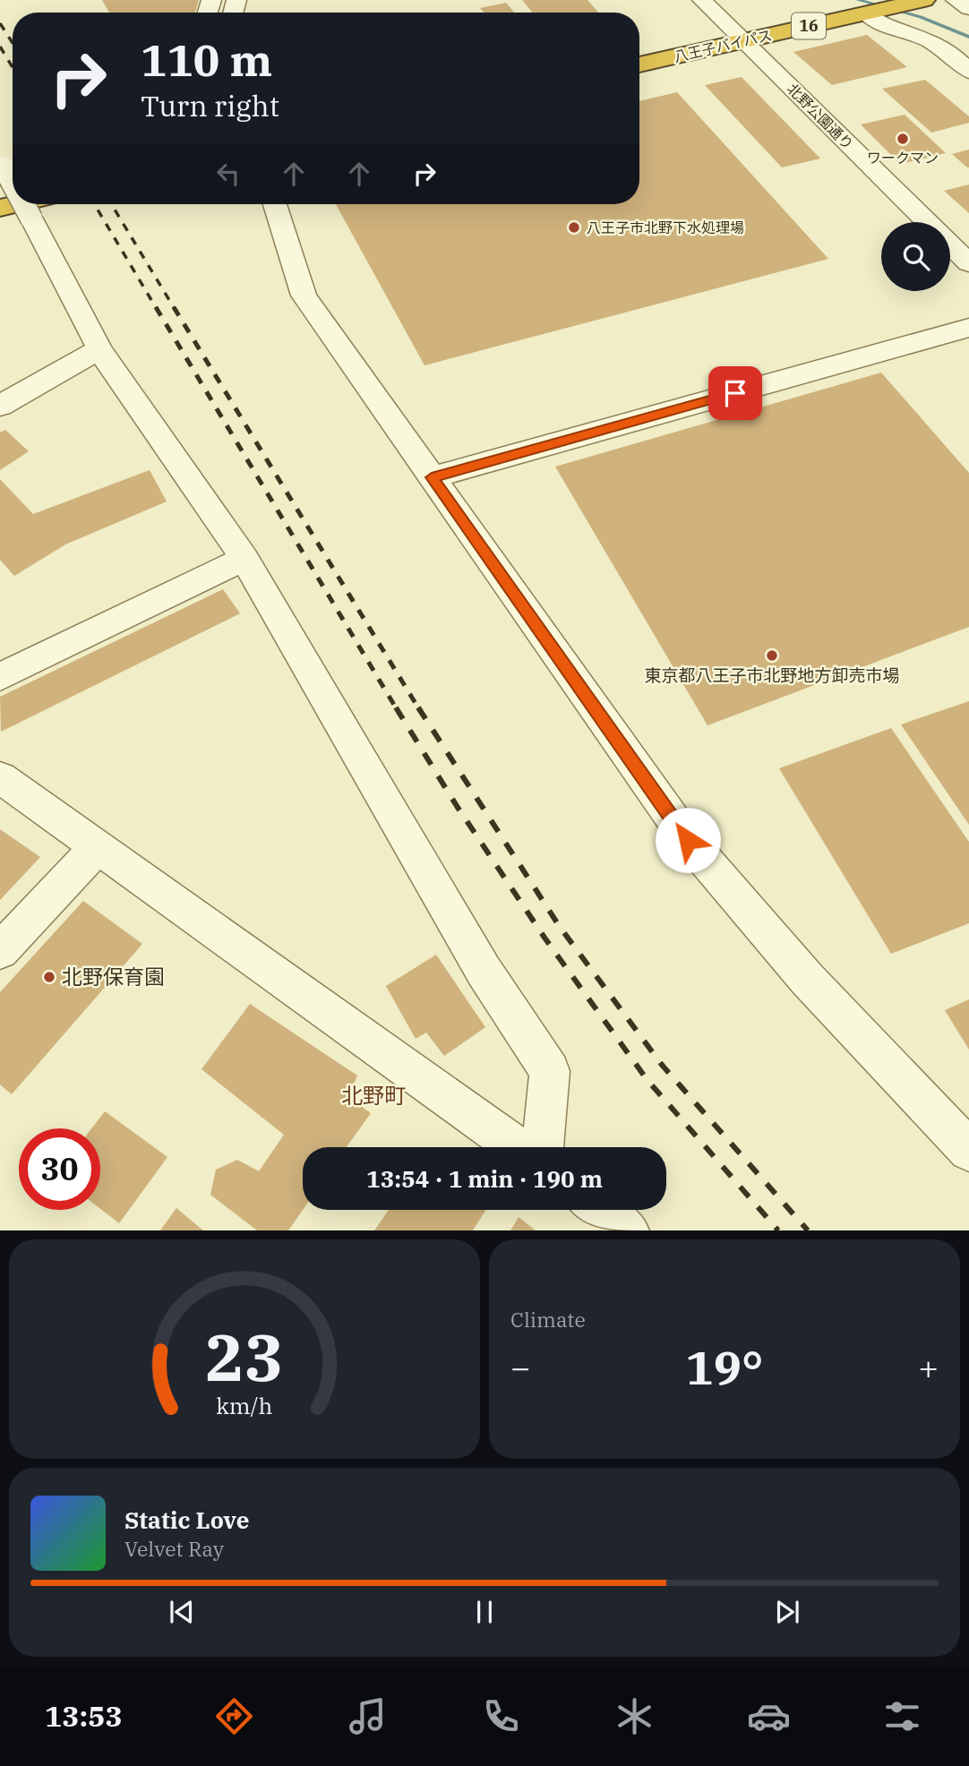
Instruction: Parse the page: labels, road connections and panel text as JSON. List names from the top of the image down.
{
  "streets": {
    "highway": ["16", "八王子バイパス"],
    "street": ["北野公園通り"]
  },
  "crossings": [
    ["八王子バイパス", "北野公園通り"]
  ],
  "districts": ["北野町"],
  "places": [
    "ワークマン",
    "八王子市北野下水処理場",
    "東京都八王子市北野地方卸売市場",
    "北野保育園"
  ],
  "page": {
    "turn": ["110 m", "Turn right"],
    "limit": "30",
    "trip": "13:54 · 1 min · 190 m",
    "tile": "Climate",
    "heat": ["−", "19°", "+"],
    "song": ["Static Love", "Velvet Ray"],
    "tabs": "13:53",
    "gauge": ["23", "km/h"]
  }
}
